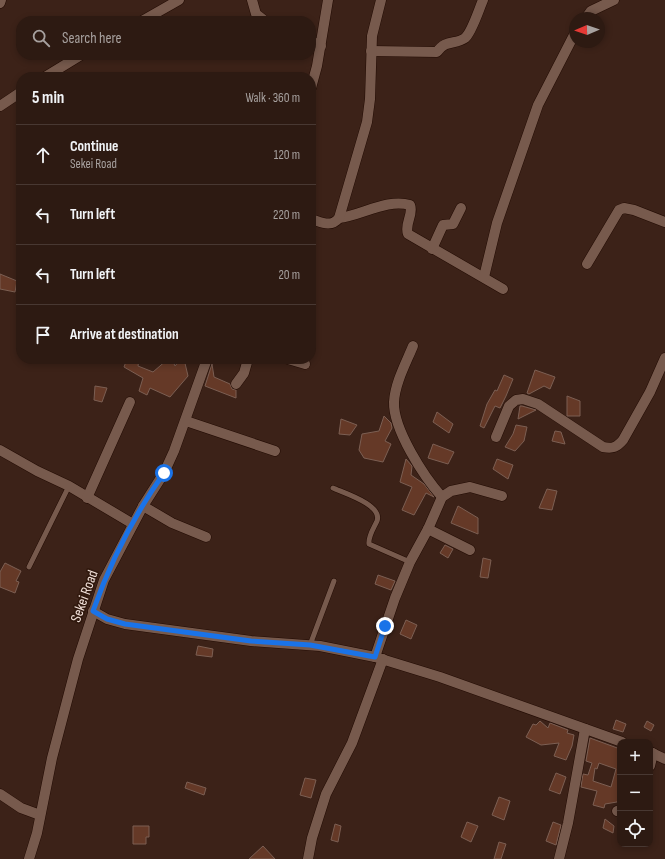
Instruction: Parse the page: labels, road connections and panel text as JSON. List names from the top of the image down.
{
  "streets": {
    "street": ["Sekei Road"]
  },
  "north": "left",
  "page": {
    "search": "Search here",
    "heading": ["5 min", "Walk · 360 m"],
    "list": [
      ["Continue", "Sekei Road", "120 m"],
      ["Turn left", "220 m"],
      ["Turn left", "20 m"],
      "Arrive at destination"
    ],
    "map_buttons": ["+", "−"]
  }
}
